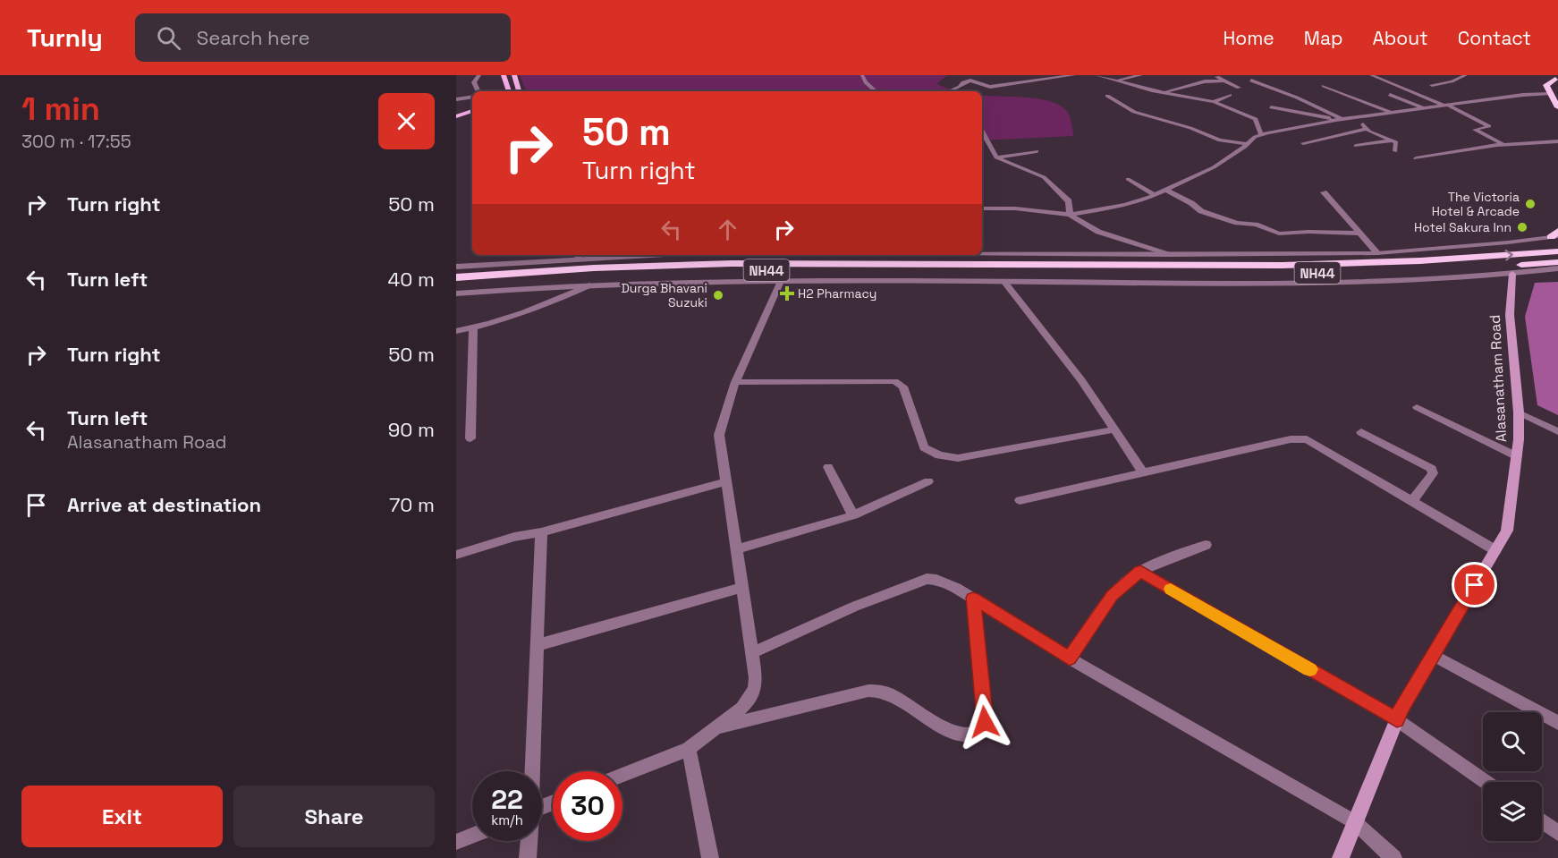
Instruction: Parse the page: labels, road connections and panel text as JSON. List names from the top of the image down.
{
  "streets": {
    "highway": ["NH44"],
    "main road": ["Alasanatham Road"]
  },
  "places": {
    "other": ["The Victoria Hotel & Arcade", "Hotel Sakura Inn", "Durga Bhavani Suzuki"],
    "health": ["H2 Pharmacy"]
  },
  "page": {
    "header": "Turnly",
    "search": "Search here",
    "nav": [
      "Home",
      "Map",
      "About",
      "Contact"
    ],
    "heading": ["1 min", "300 m · 17:55"],
    "turn": ["50 m", "Turn right"],
    "list": [
      {
        "name": "Turn right",
        "value": "50 m"
      },
      {
        "name": "Turn left",
        "value": "40 m"
      },
      {
        "name": "Turn right",
        "value": "50 m"
      },
      {
        "name": "Turn left",
        "note": "Alasanatham Road",
        "value": "90 m"
      },
      {
        "name": "Arrive at destination",
        "value": "70 m"
      }
    ],
    "speed": "22 km/h",
    "limit": "30",
    "buttons": ["Exit", "Share"]
  }
}
